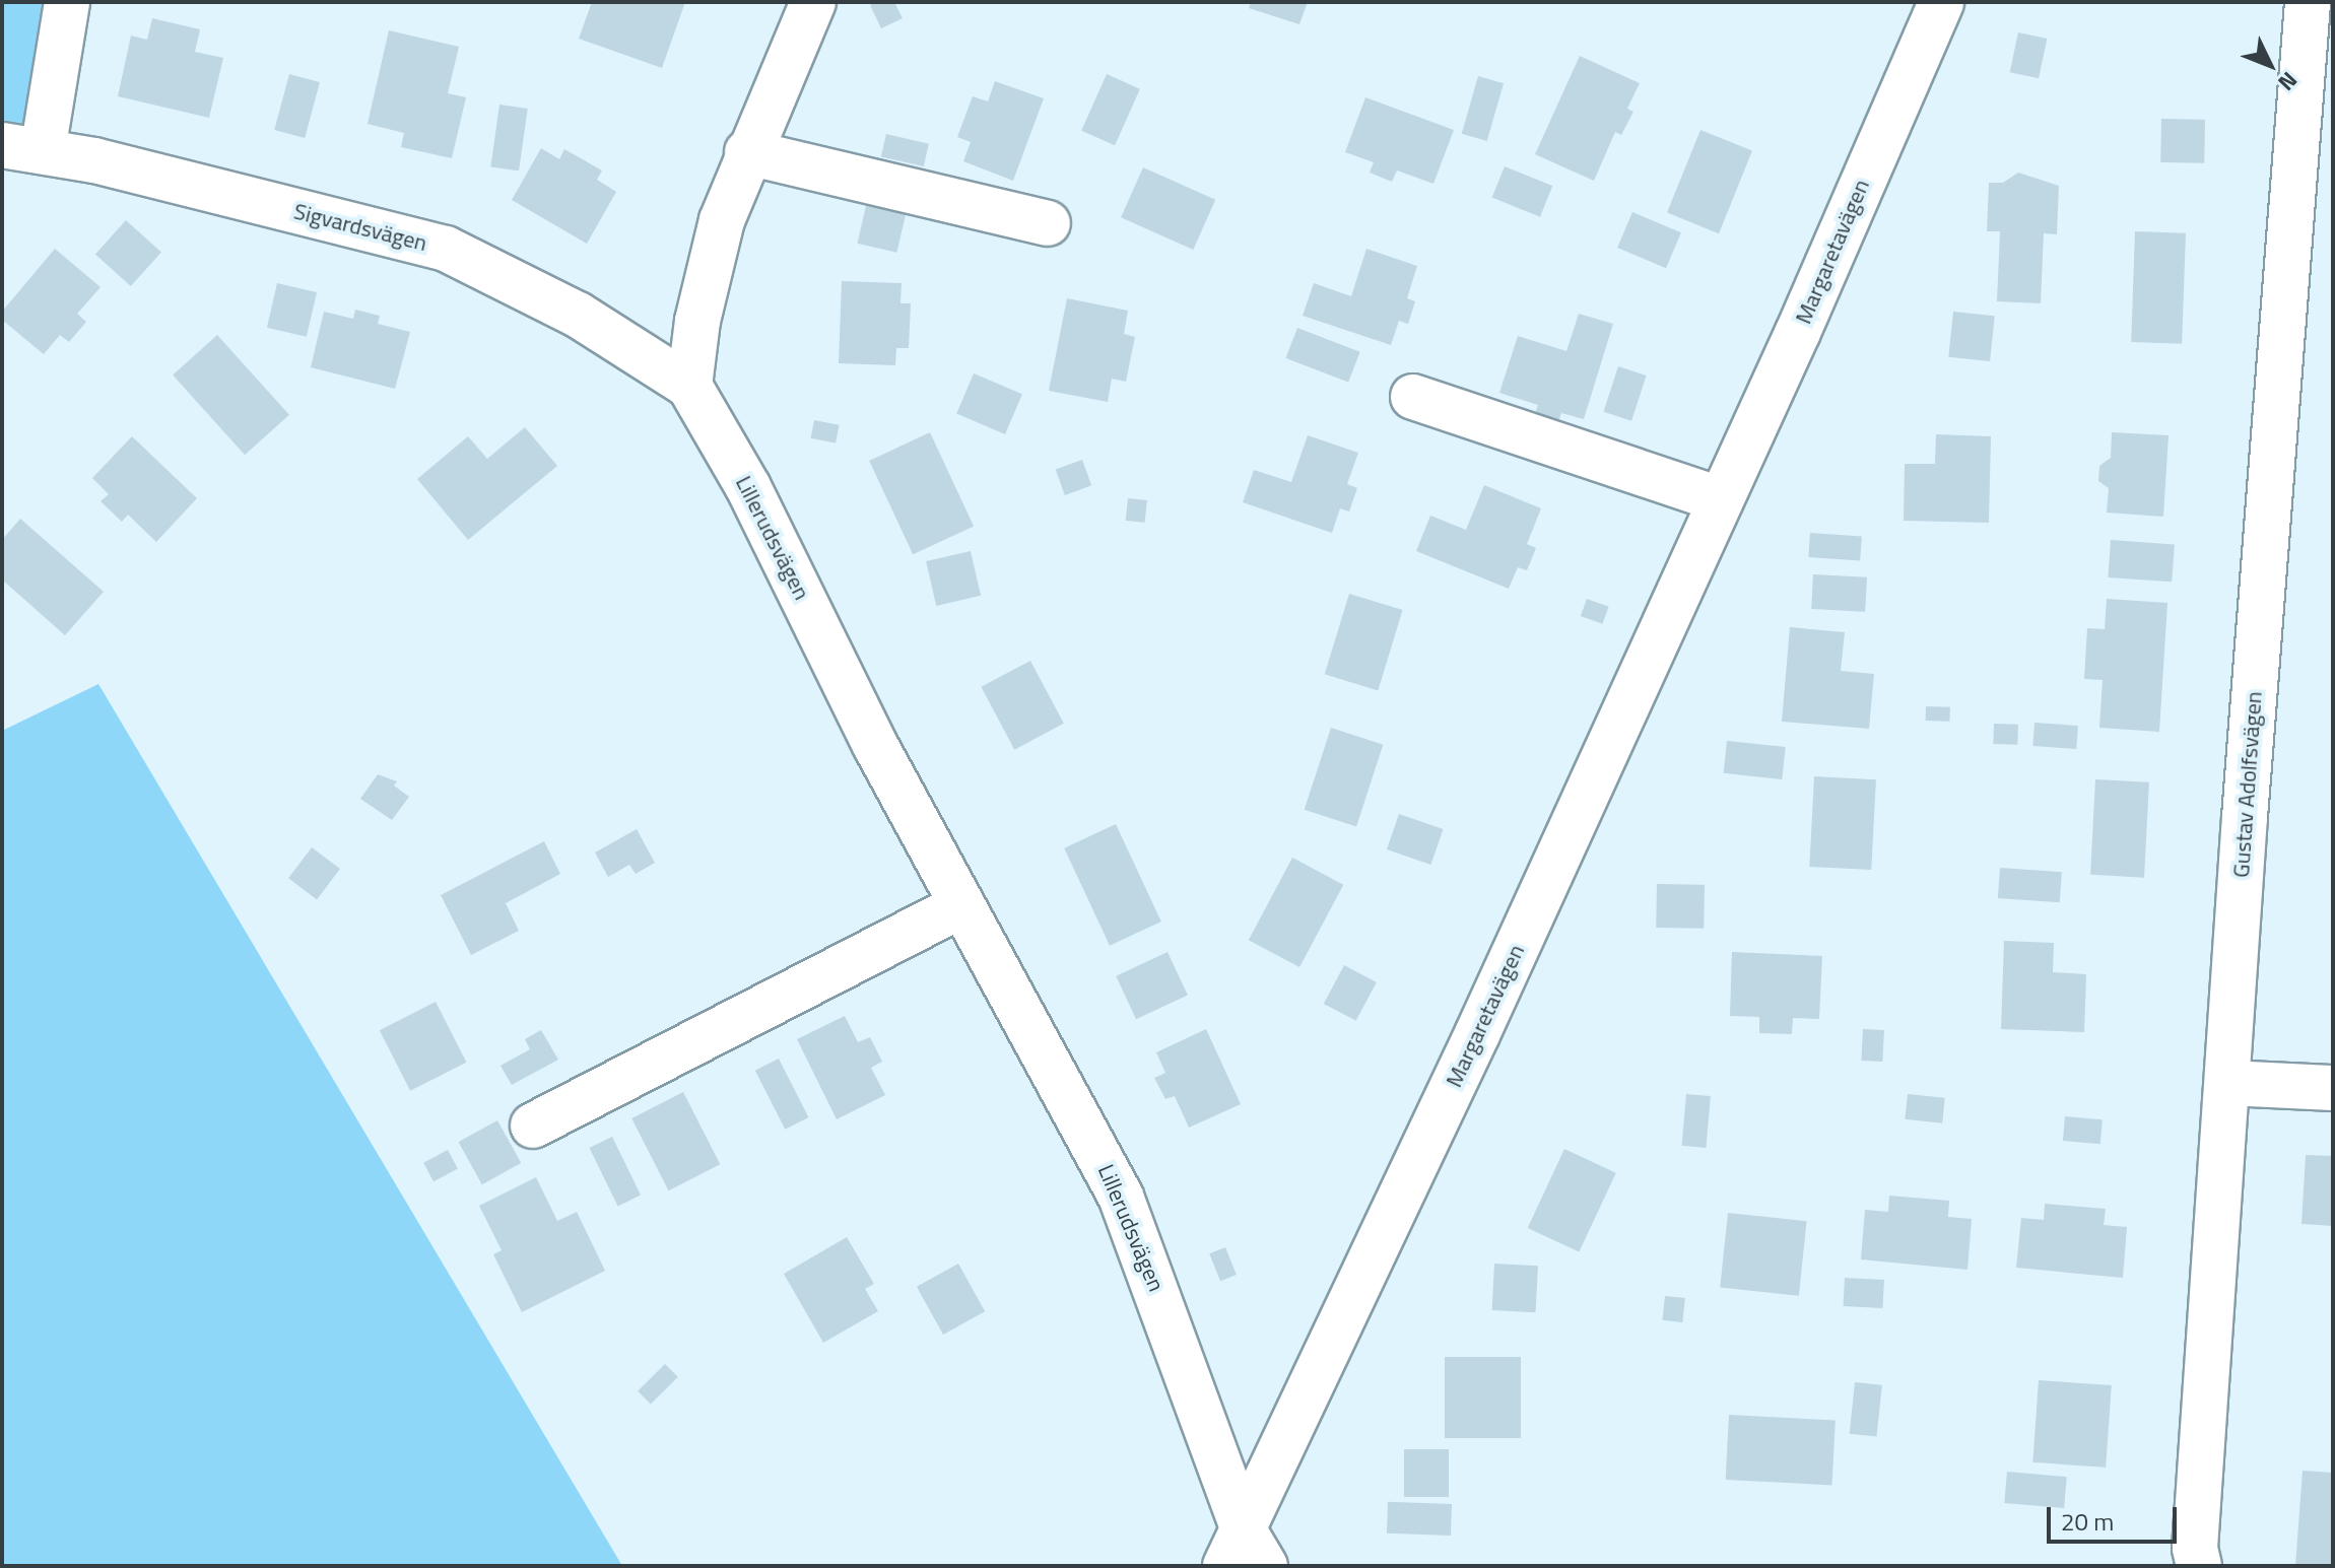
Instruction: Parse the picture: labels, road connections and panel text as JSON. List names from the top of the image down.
{
  "streets": {
    "street": [
      "Sigvardsvägen",
      "Margaretavägen",
      "Lillerudsvägen",
      "Gustav Adolfsvägen"
    ]
  },
  "crossings": [
    ["Sigvardsvägen", "Lillerudsvägen"],
    ["Margaretavägen", "Lillerudsvägen"]
  ],
  "scale_bar": "20 m",
  "north": "bottom right"
}
